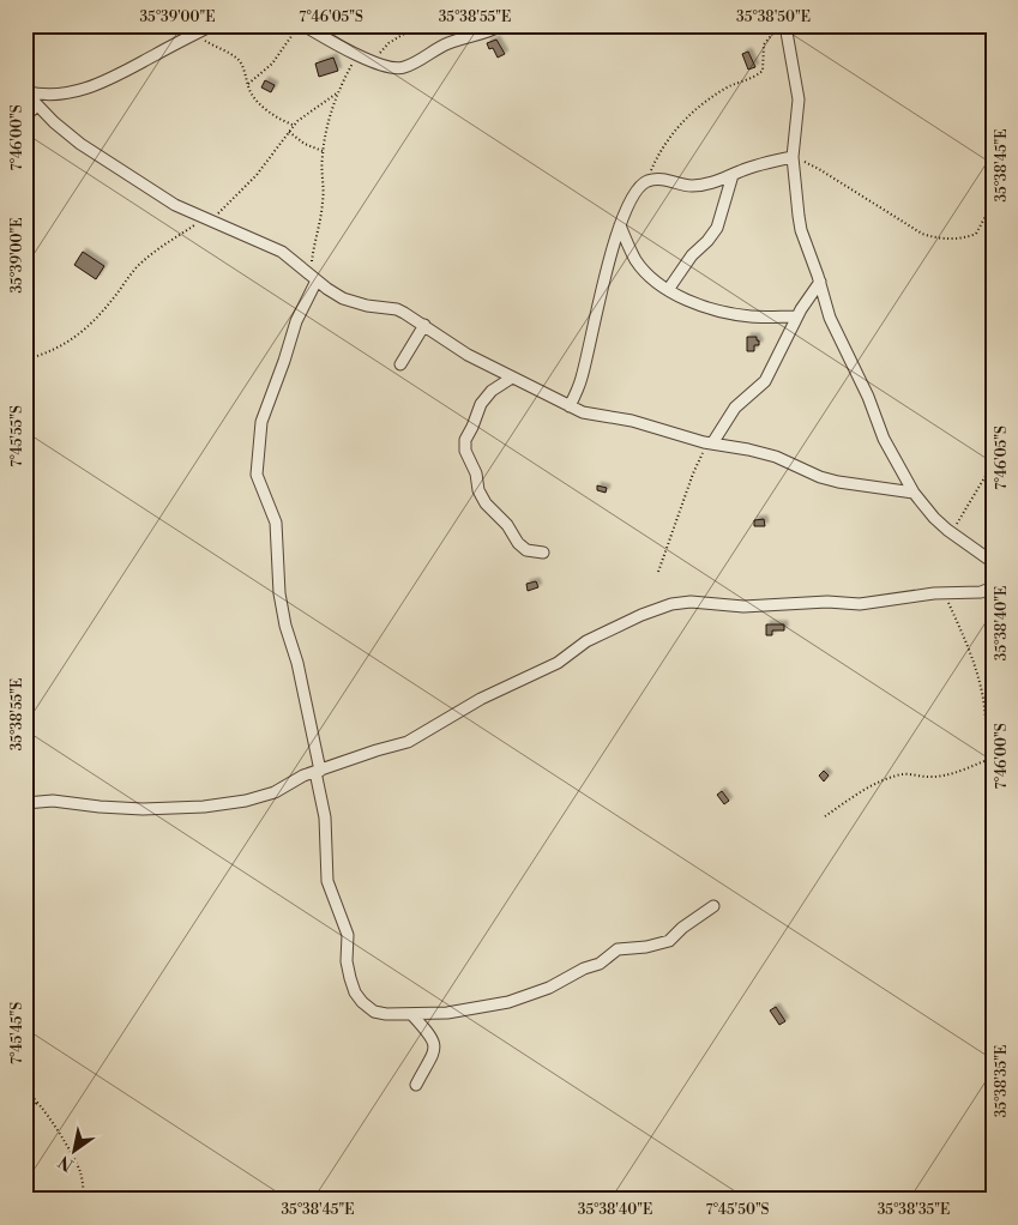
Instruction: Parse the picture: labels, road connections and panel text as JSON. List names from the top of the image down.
{
  "north": "bottom left",
  "coordinates": [
    "35°39'00\"E",
    "7°46'05\"S",
    "35°38'55\"E",
    "35°38'50\"E",
    "7°46'00\"S",
    "35°38'45\"E",
    "7°45'55\"S",
    "35°38'40\"E",
    "7°45'45\"S",
    "35°38'35\"E",
    "7°45'50\"S"
  ]
}
